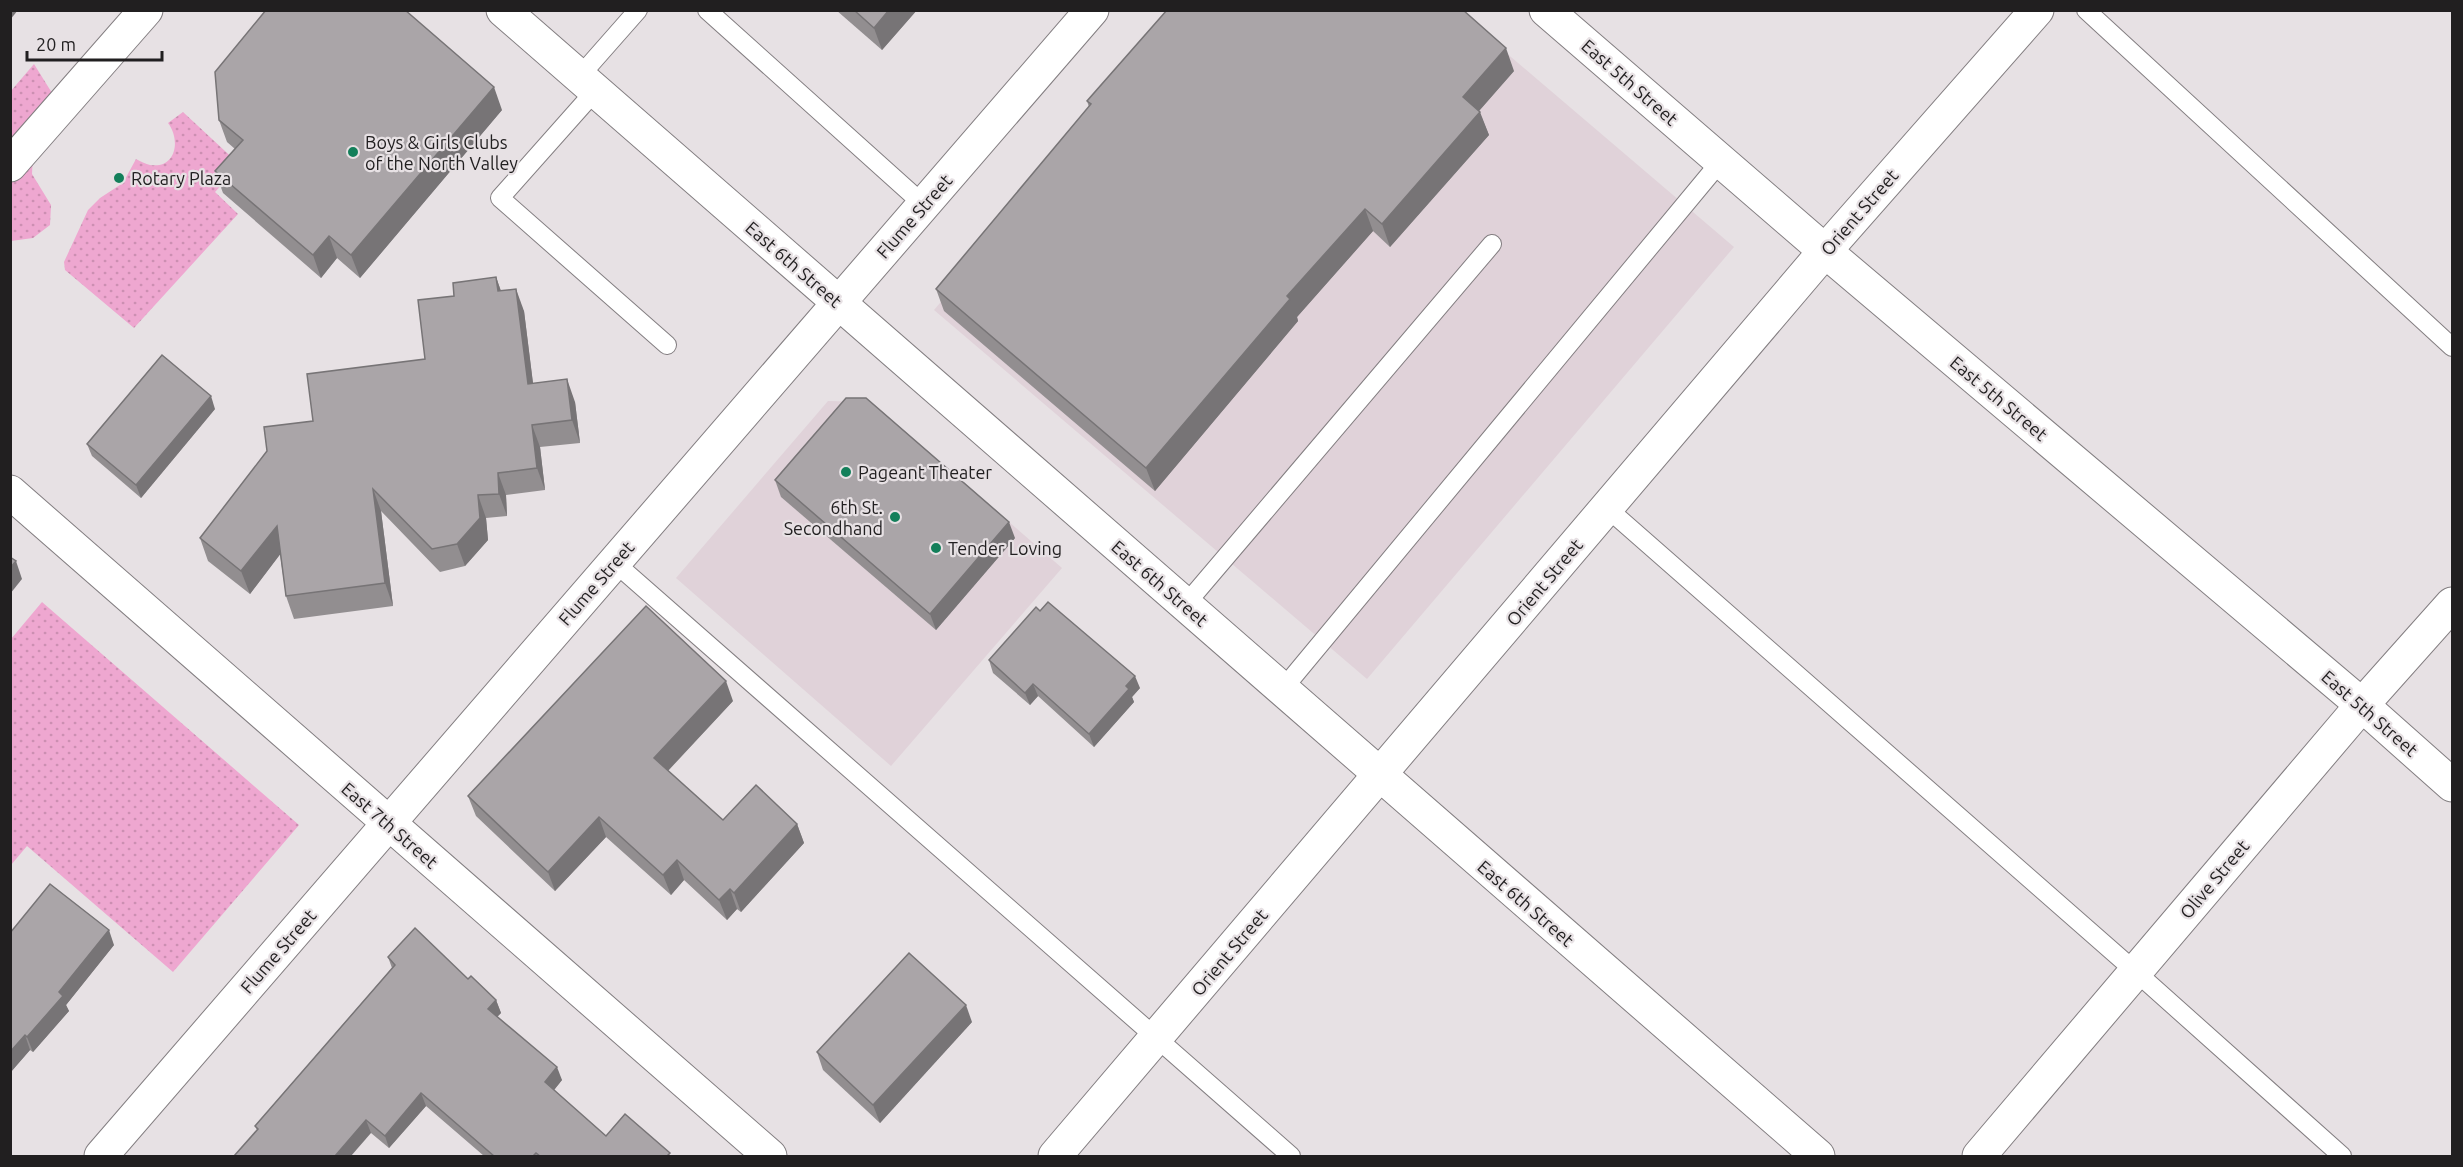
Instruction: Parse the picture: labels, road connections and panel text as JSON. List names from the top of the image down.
{
  "streets": {
    "street": [
      "East 5th Street",
      "Orient Street",
      "Flume Street",
      "East 6th Street",
      "East 7th Street",
      "Olive Street"
    ]
  },
  "crossings": [
    ["East 5th Street", "Orient Street"],
    ["East 5th Street", "Olive Street"],
    ["Orient Street", "East 6th Street"],
    ["Flume Street", "East 6th Street"],
    ["Flume Street", "East 7th Street"]
  ],
  "places": [
    "Boys & Girls Clubs of the North Valley",
    "Rotary Plaza",
    "Pageant Theater",
    "6th St. Secondhand",
    "Tender Loving"
  ],
  "scale_bar": "20 m"
}
